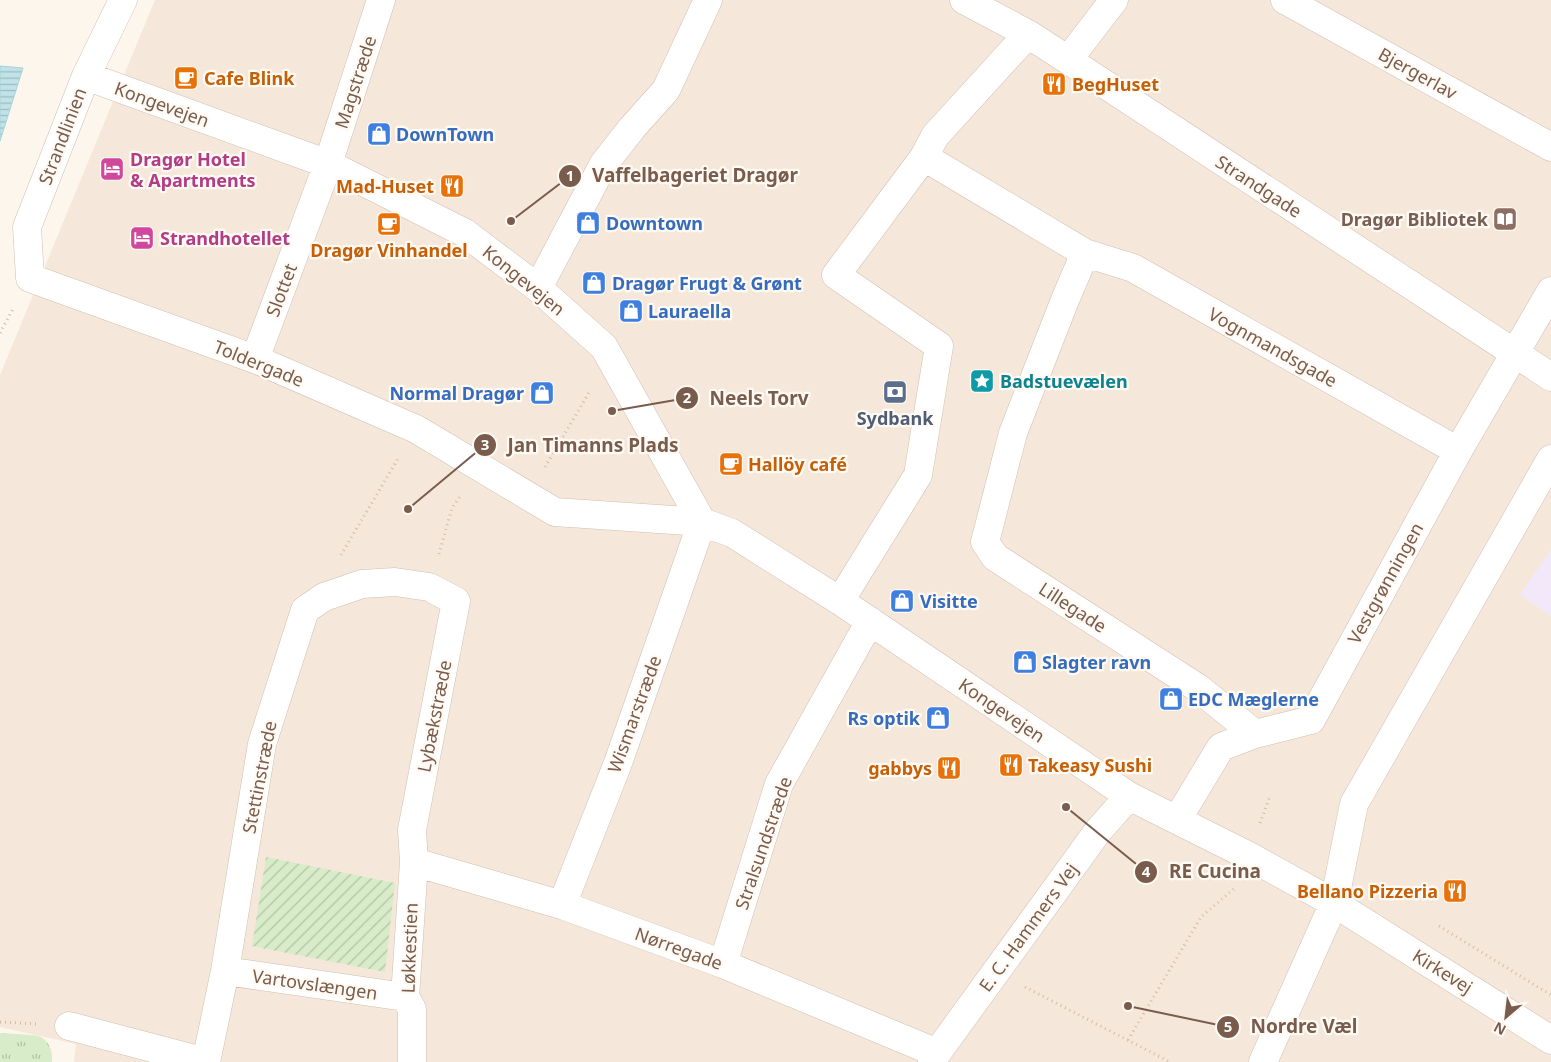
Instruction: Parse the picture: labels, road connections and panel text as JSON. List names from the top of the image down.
{
  "streets": {
    "street": [
      "Bjergerlav",
      "Magstræde",
      "Kongevejen",
      "Strandlinien",
      "Strandgade",
      "Slottet",
      "Vognmandsgade",
      "Toldergade",
      "Vestgrønningen",
      "Lillegade",
      "Wismarstræde",
      "Lybækstræde",
      "Stettinstræde",
      "Stralsundstræde",
      "E. C. Hammers Vej",
      "Løkkestien",
      "Nørregade",
      "Kirkevej",
      "Vartovslængen"
    ]
  },
  "crossings": [
    ["Magstræde", "Kongevejen"],
    ["Magstræde", "Slottet"],
    ["Kongevejen", "Strandlinien"],
    ["Kongevejen", "Slottet"],
    ["Kongevejen", "Toldergade"],
    ["Kongevejen", "Vestgrønningen"],
    ["Kongevejen", "Wismarstræde"],
    ["Kongevejen", "Stralsundstræde"],
    ["Kongevejen", "E. C. Hammers Vej"],
    ["Kongevejen", "Kirkevej"],
    ["Strandlinien", "Toldergade"],
    ["Strandgade", "Vestgrønningen"],
    ["Slottet", "Toldergade"],
    ["Vognmandsgade", "Vestgrønningen"],
    ["Vognmandsgade", "Lillegade"],
    ["Vestgrønningen", "Lillegade"],
    ["Wismarstræde", "Nørregade"],
    ["Lybækstræde", "Stettinstræde"],
    ["Lybækstræde", "Løkkestien"],
    ["Lybækstræde", "Nørregade"],
    ["Stettinstræde", "Vartovslængen"],
    ["Stralsundstræde", "Nørregade"],
    ["E. C. Hammers Vej", "Nørregade"],
    ["Løkkestien", "Nørregade"],
    ["Løkkestien", "Vartovslængen"]
  ],
  "places": {
    "cafe": ["Cafe Blink", "Dragør Vinhandel", "Hallöy café"],
    "restaurant": [
      "BegHuset",
      "Mad-Huset",
      "Takeasy Sushi",
      "gabbys",
      "Bellano Pizzeria"
    ],
    "shop": [
      "DownTown",
      "Downtown",
      "Dragør Frugt & Grønt",
      "Lauraella",
      "Normal Dragør",
      "Visitte",
      "Slagter ravn",
      "EDC Mæglerne",
      "Rs optik"
    ],
    "hotel": ["Dragør Hotel & Apartments", "Strandhotellet"],
    "library": ["Dragør Bibliotek"],
    "other": [
      "Vaffelbageriet Dragør",
      "Neels Torv",
      "Jan Timanns Plads",
      "RE Cucina",
      "Nordre Væl"
    ],
    "place": ["Badstuevælen"],
    "bank": ["Sydbank"]
  },
  "north": "bottom left"
}
